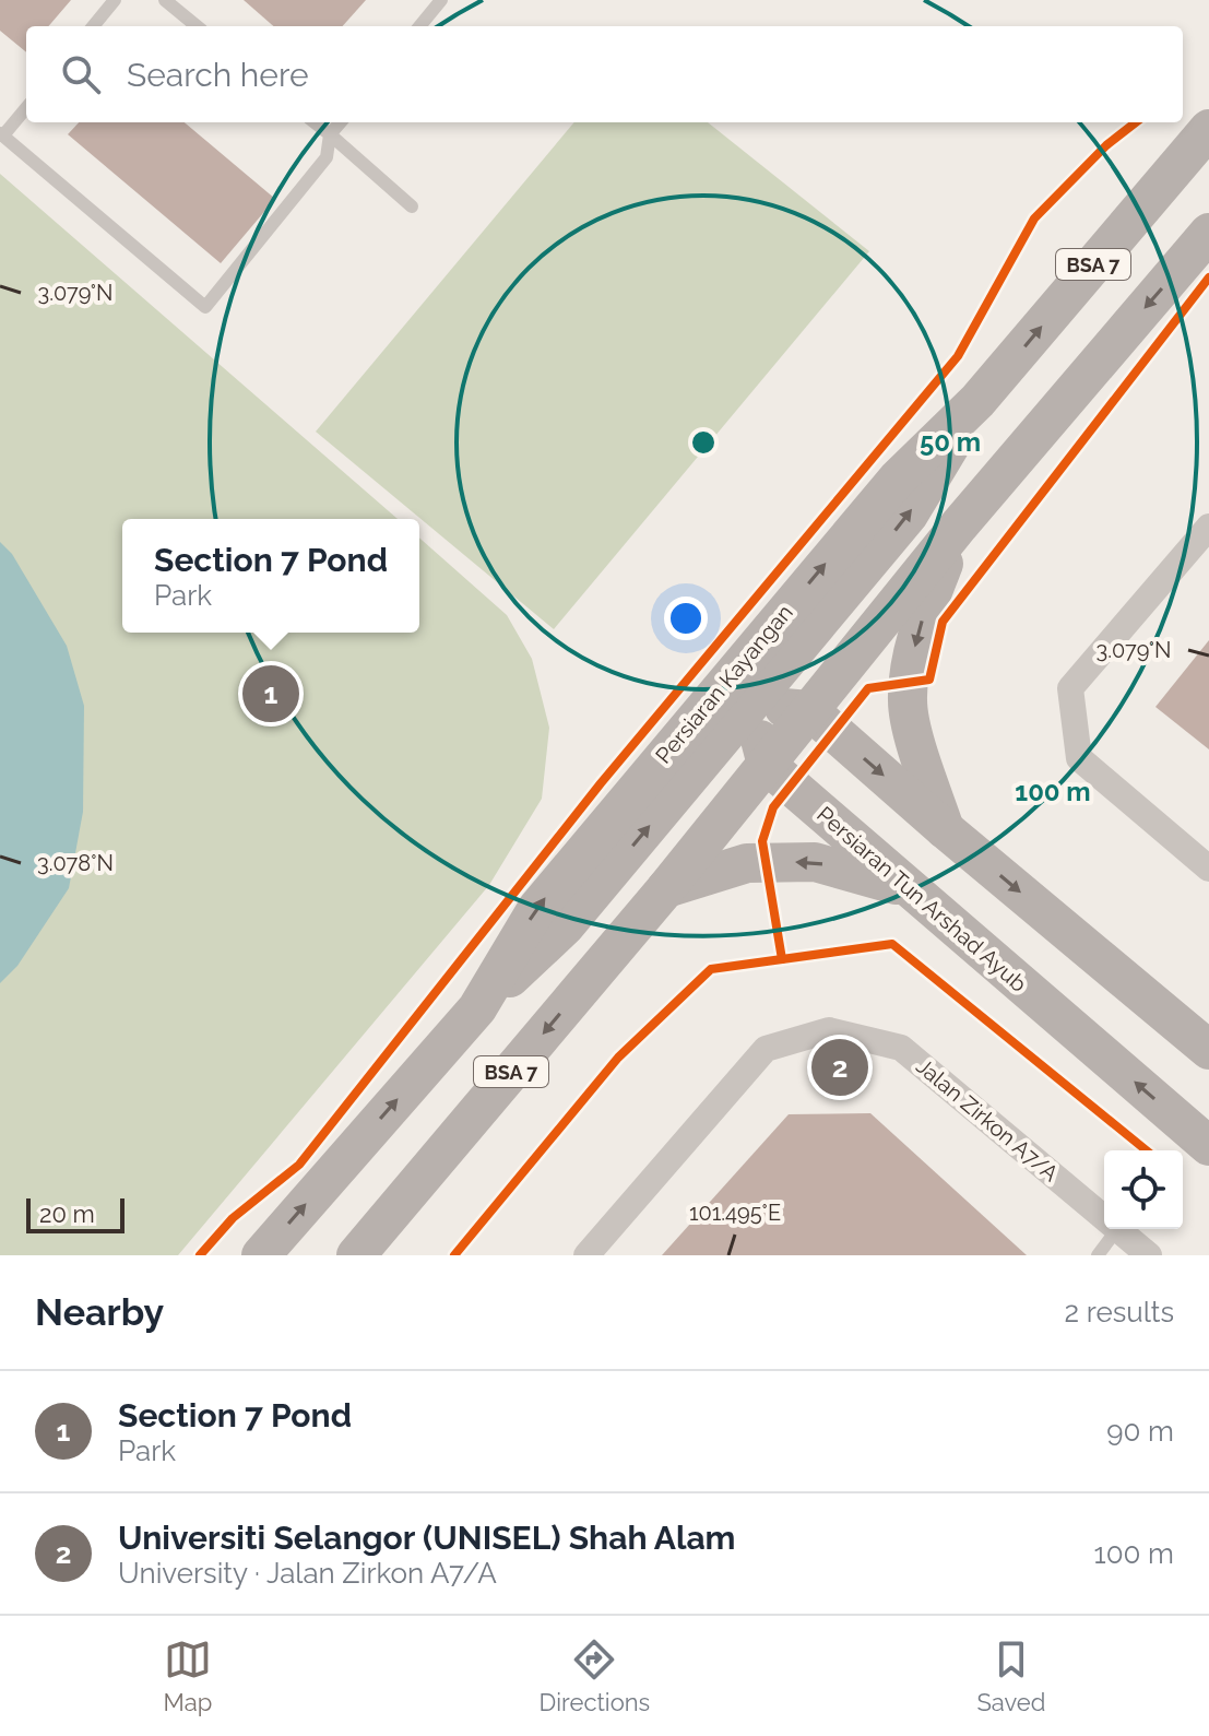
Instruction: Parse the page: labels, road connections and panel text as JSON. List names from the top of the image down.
{
  "streets": {
    "main road": ["BSA 7", "Persiaran Kayangan", "Persiaran Tun Arshad Ayub"],
    "street": ["Jalan Zirkon A7/A"]
  },
  "crossings": [
    ["BSA 7", "Persiaran Tun Arshad Ayub"]
  ],
  "scale_bar": "20 m",
  "page": {
    "search": "Search here",
    "popup": ["Section 7 Pond", "Park"],
    "pins": ["1", "2"],
    "scale": "20 m",
    "heading": ["Nearby", "2 results"],
    "list": [
      {
        "mark": "1",
        "name": "Section 7 Pond",
        "note": "Park",
        "value": "90 m"
      },
      {
        "mark": "2",
        "name": "Universiti Selangor (UNISEL) Shah Alam",
        "note": "University · Jalan Zirkon A7/A",
        "value": "100 m"
      }
    ],
    "nav": ["Map", "Directions", "Saved"]
  },
  "coordinates": ["3.079°N", "3.078°N", "101.495°E"],
  "rings": ["50 m", "100 m"]
}
